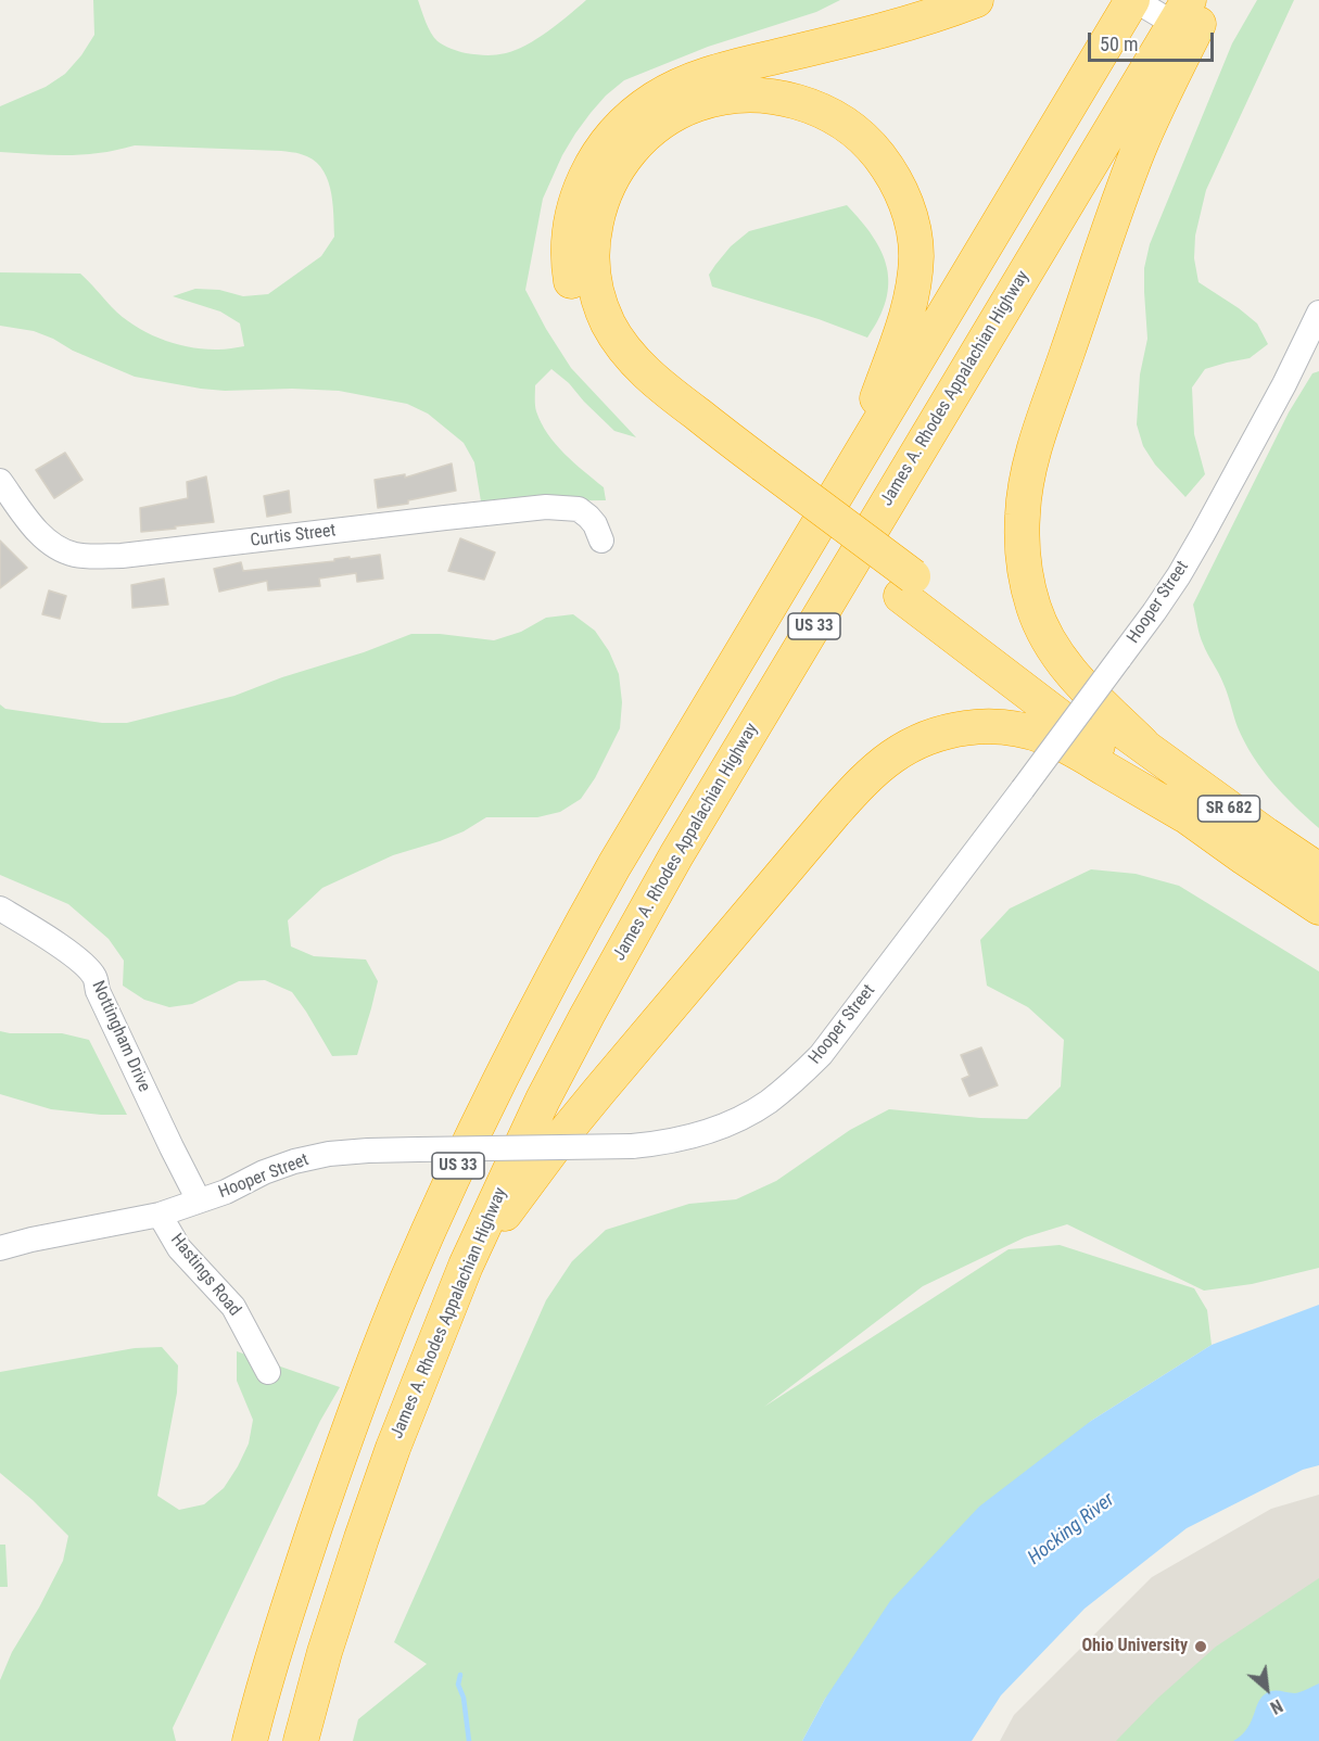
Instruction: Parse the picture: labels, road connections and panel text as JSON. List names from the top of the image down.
{
  "streets": {
    "highway": ["James A. Rhodes Appalachian Highway", "US 33", "SR 682"],
    "street": [
      "Curtis Street",
      "Hooper Street",
      "Nottingham Drive",
      "Hastings Road"
    ]
  },
  "crossings": [
    ["Hooper Street", "Nottingham Drive"],
    ["Hooper Street", "Hastings Road"]
  ],
  "water": ["Hocking River"],
  "places": ["Ohio University"],
  "scale_bar": "50 m",
  "north": "bottom right"
}
